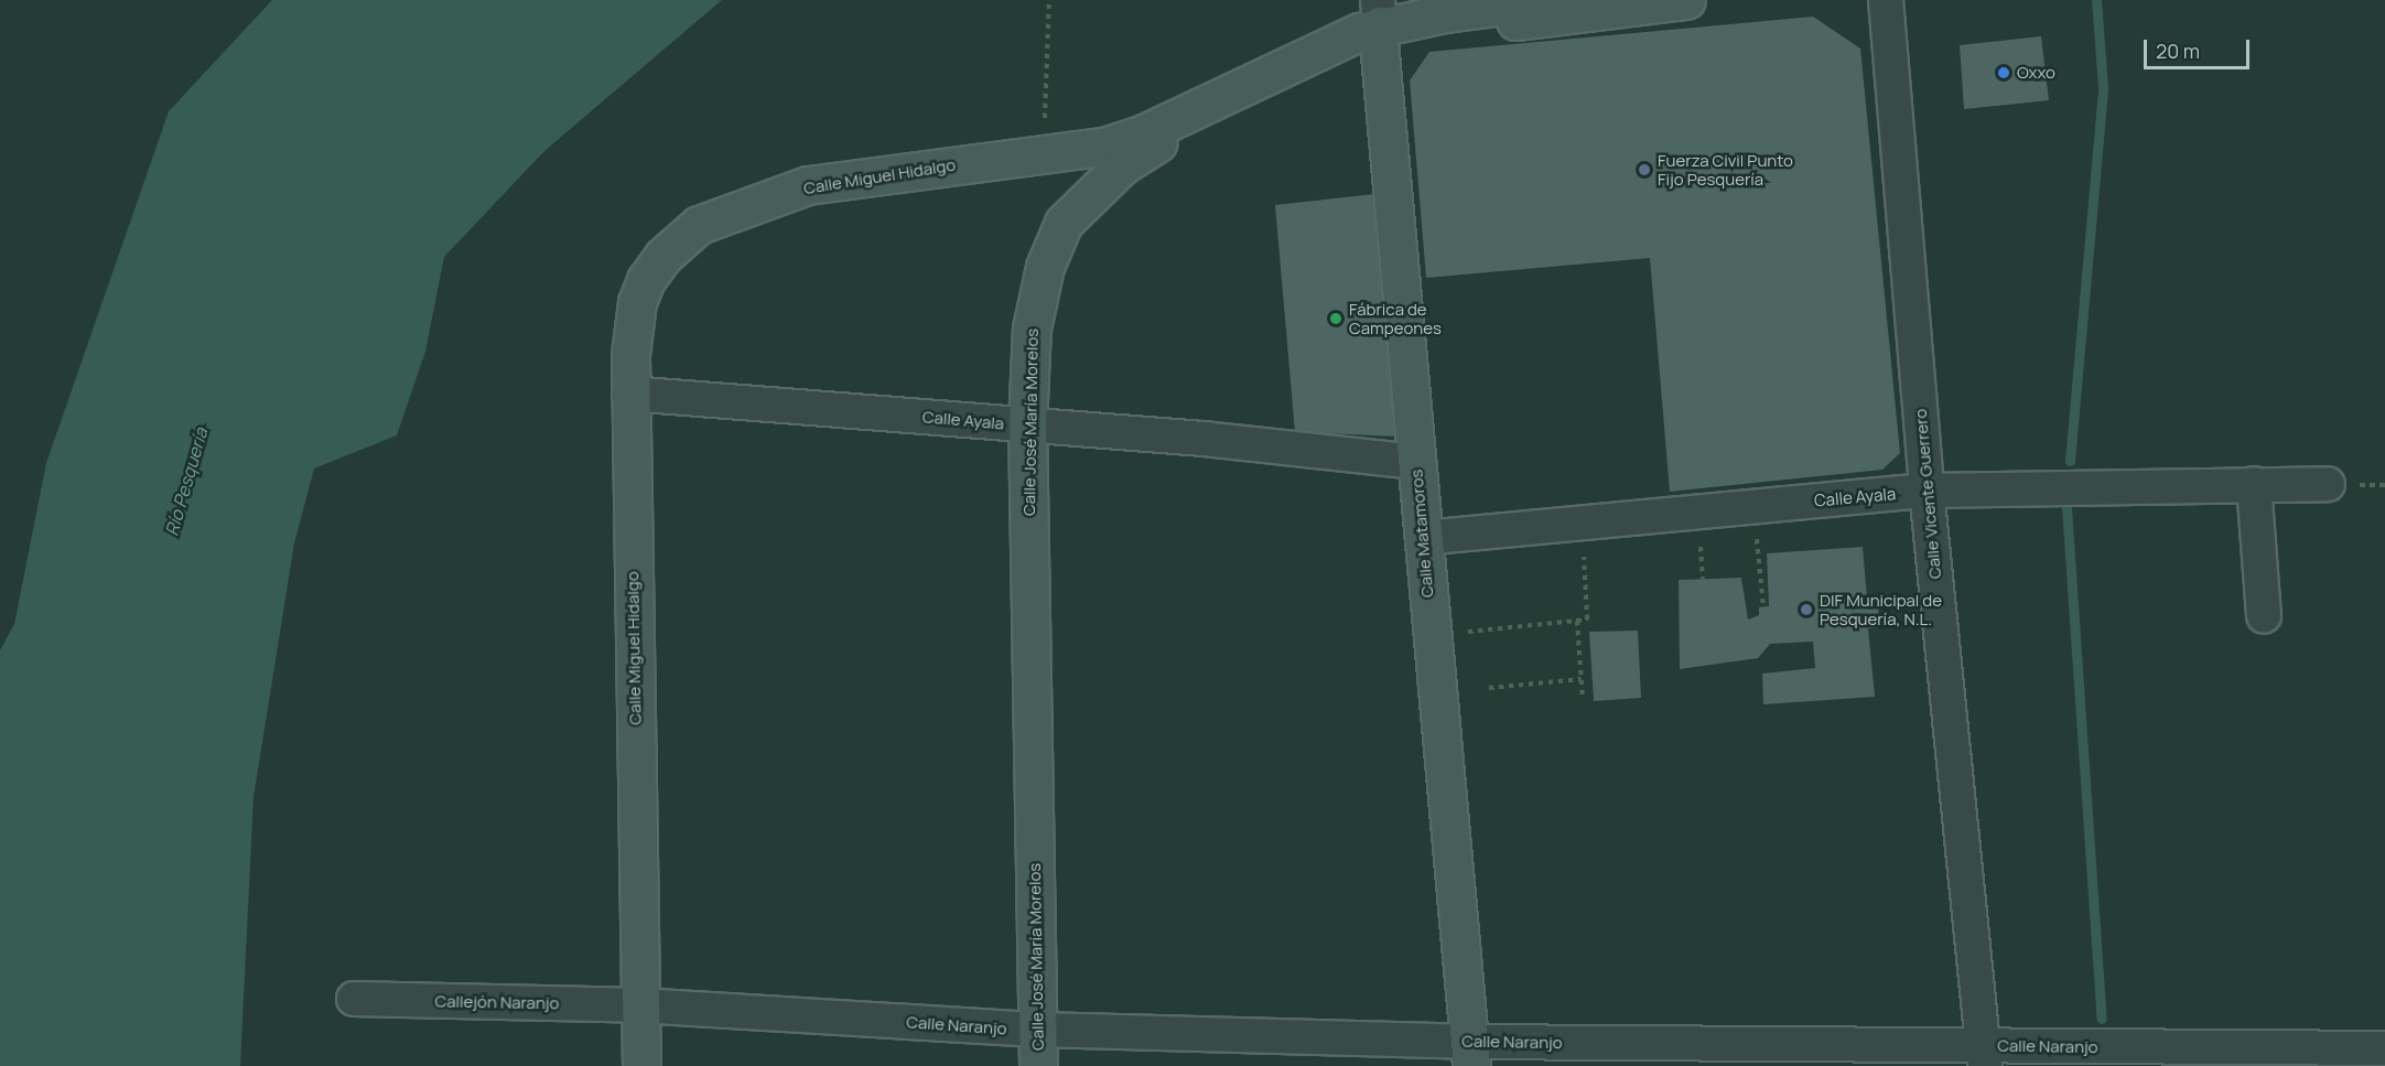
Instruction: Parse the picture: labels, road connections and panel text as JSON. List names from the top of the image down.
{
  "streets": {
    "main road": ["Calle Miguel Hidalgo", "Calle José María Morelos", "Calle Matamoros"],
    "street": [
      "Calle Ayala",
      "Calle Vicente Guerrero",
      "Callejón Naranjo",
      "Calle Naranjo"
    ]
  },
  "crossings": [
    ["Calle Miguel Hidalgo", "Calle Ayala"],
    ["Calle Miguel Hidalgo", "Calle José María Morelos"],
    ["Calle Miguel Hidalgo", "Calle Matamoros"],
    ["Calle Miguel Hidalgo", "Callejón Naranjo"],
    ["Calle Miguel Hidalgo", "Calle Naranjo"],
    ["Calle Ayala", "Calle José María Morelos"],
    ["Calle Ayala", "Calle Vicente Guerrero"],
    ["Calle Ayala", "Calle Matamoros"],
    ["Calle José María Morelos", "Calle Matamoros"],
    ["Calle José María Morelos", "Calle Naranjo"],
    ["Calle Vicente Guerrero", "Calle Naranjo"],
    ["Calle Matamoros", "Calle Naranjo"],
    ["Callejón Naranjo", "Calle Naranjo"]
  ],
  "water": ["Río Pesquería"],
  "places": [
    "Oxxo",
    "Fuerza Civil Punto Fijo Pesquería",
    "Fábrica de Campeones",
    "DIF Municipal de Pesquería, N.L."
  ],
  "scale_bar": "20 m"
}
